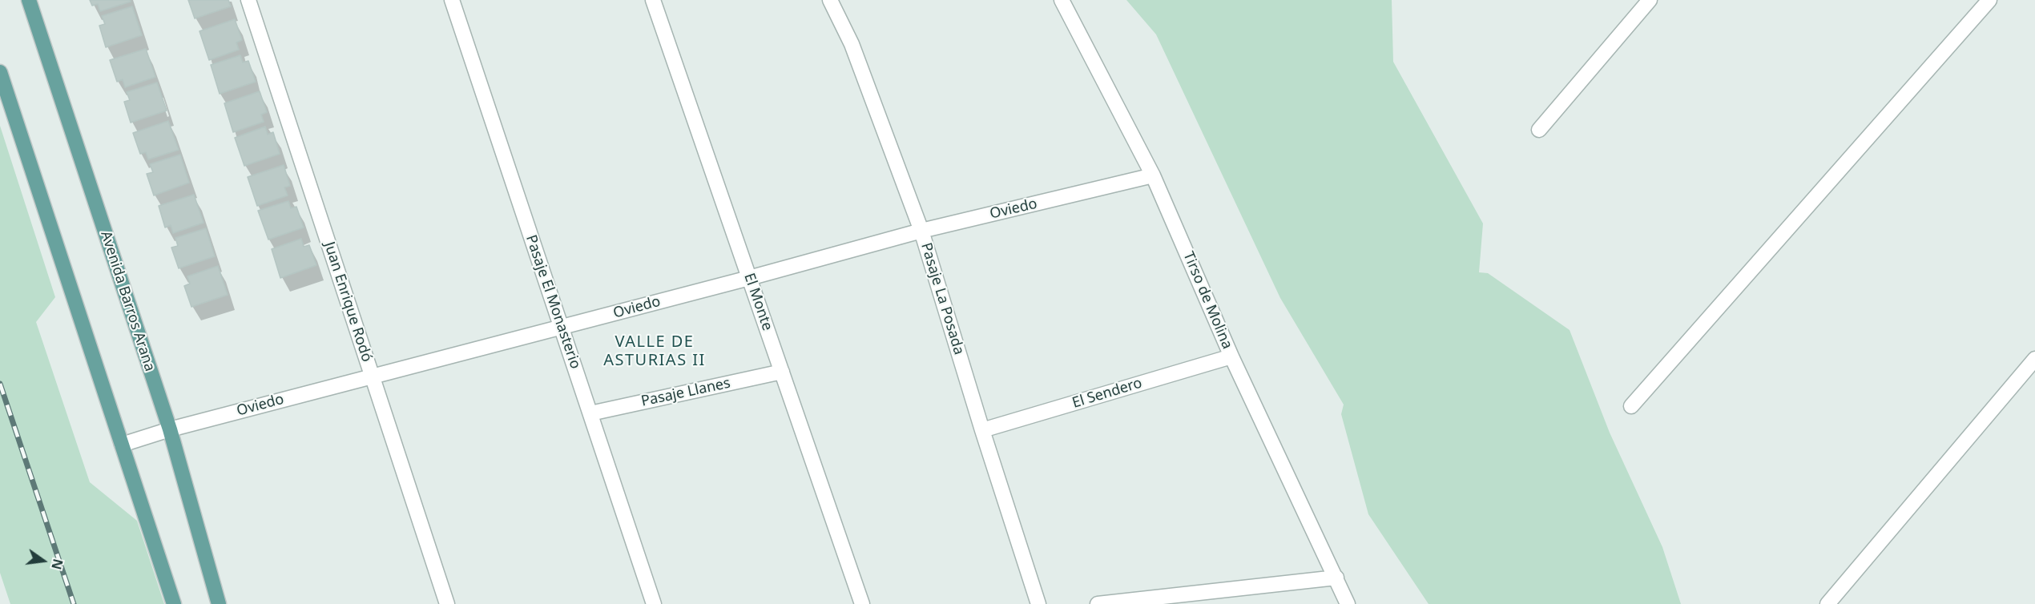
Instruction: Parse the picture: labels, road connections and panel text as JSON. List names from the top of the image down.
{
  "streets": {
    "main road": ["Avenida Barros Arana"],
    "street": [
      "Oviedo",
      "Pasaje La Posada",
      "Tirso de Molina",
      "Juan Enrique Rodó",
      "Pasaje El Monasterio",
      "El Monte",
      "Pasaje Llanes",
      "El Sendero"
    ]
  },
  "crossings": [
    ["Oviedo", "Pasaje La Posada"],
    ["Oviedo", "Tirso de Molina"],
    ["Oviedo", "Avenida Barros Arana"],
    ["Oviedo", "Juan Enrique Rodó"],
    ["Oviedo", "Pasaje El Monasterio"],
    ["Oviedo", "El Monte"],
    ["Pasaje La Posada", "El Sendero"],
    ["Tirso de Molina", "El Sendero"],
    ["Pasaje El Monasterio", "Pasaje Llanes"],
    ["El Monte", "Pasaje Llanes"]
  ],
  "districts": ["VALLE DE ASTURIAS II"],
  "north": "right"
}
